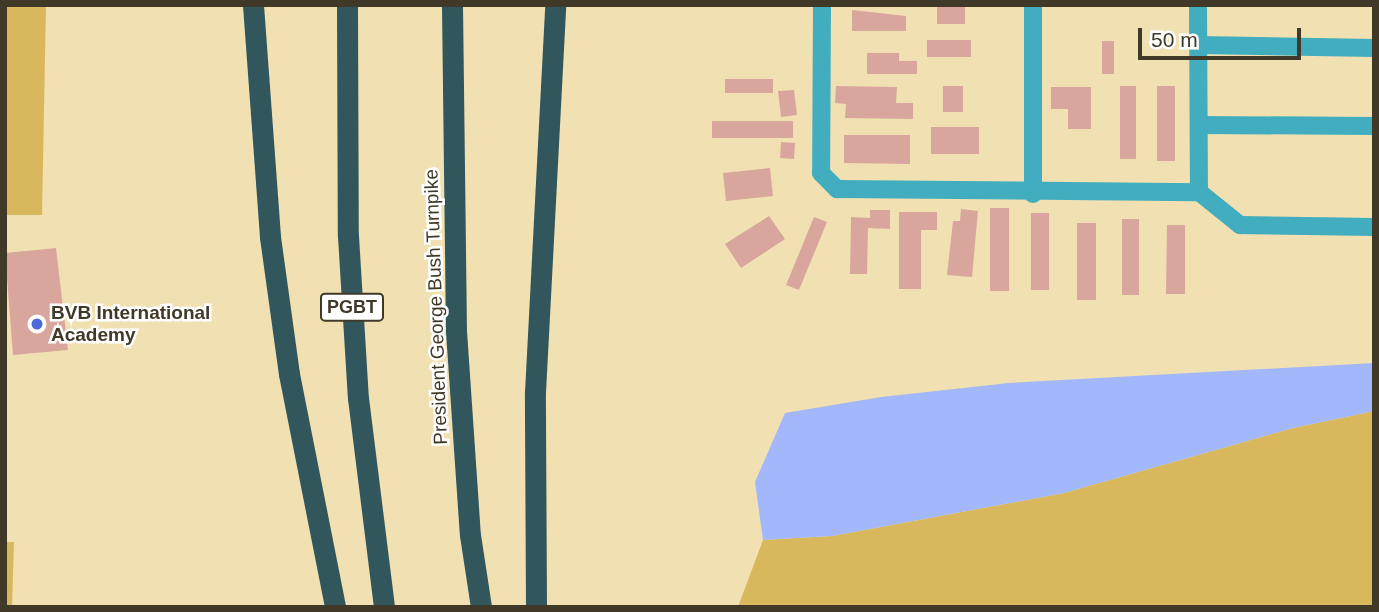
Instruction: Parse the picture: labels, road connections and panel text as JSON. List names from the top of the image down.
{
  "streets": {
    "highway": ["PGBT", "President George Bush Turnpike"]
  },
  "places": ["BVB International Academy"],
  "scale_bar": "50 m"
}
